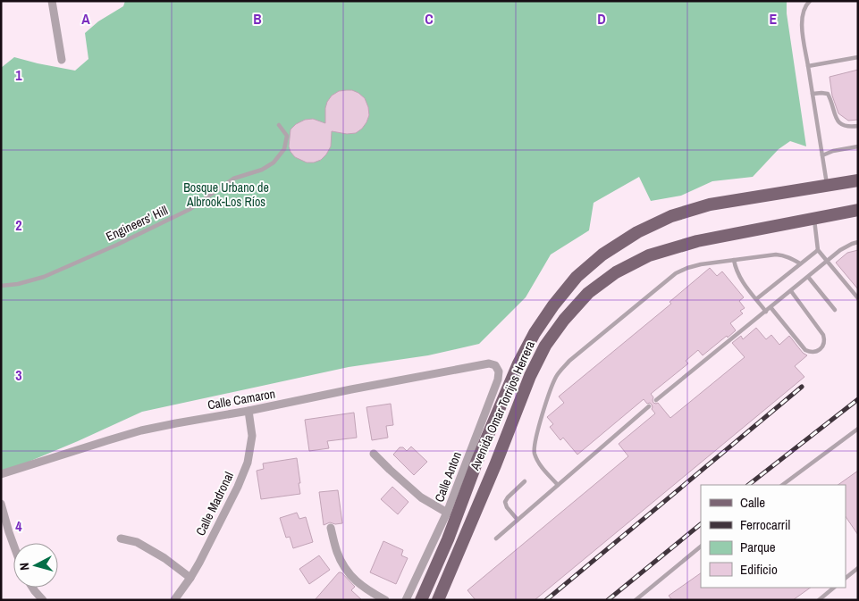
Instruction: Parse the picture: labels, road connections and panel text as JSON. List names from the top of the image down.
{
  "streets": {
    "main road": ["Avenida Omar Torrijos Herrera"],
    "street": ["Calle Camaron", "Calle Anton", "Calle Madronal"],
    "lane": ["Engineers' Hill"]
  },
  "crossings": [
    ["Calle Camaron", "Calle Anton"],
    ["Calle Camaron", "Calle Madronal"]
  ],
  "parks": ["Bosque Urbano de Albrook-Los Ríos"],
  "legend": [
    "Calle",
    "Ferrocarril",
    "Parque",
    "Edificio"
  ],
  "north": "left",
  "grid": {
    "columns": [
      "A",
      "B",
      "C",
      "D",
      "E"
    ],
    "rows": [
      "1",
      "2",
      "3",
      "4"
    ]
  }
}
